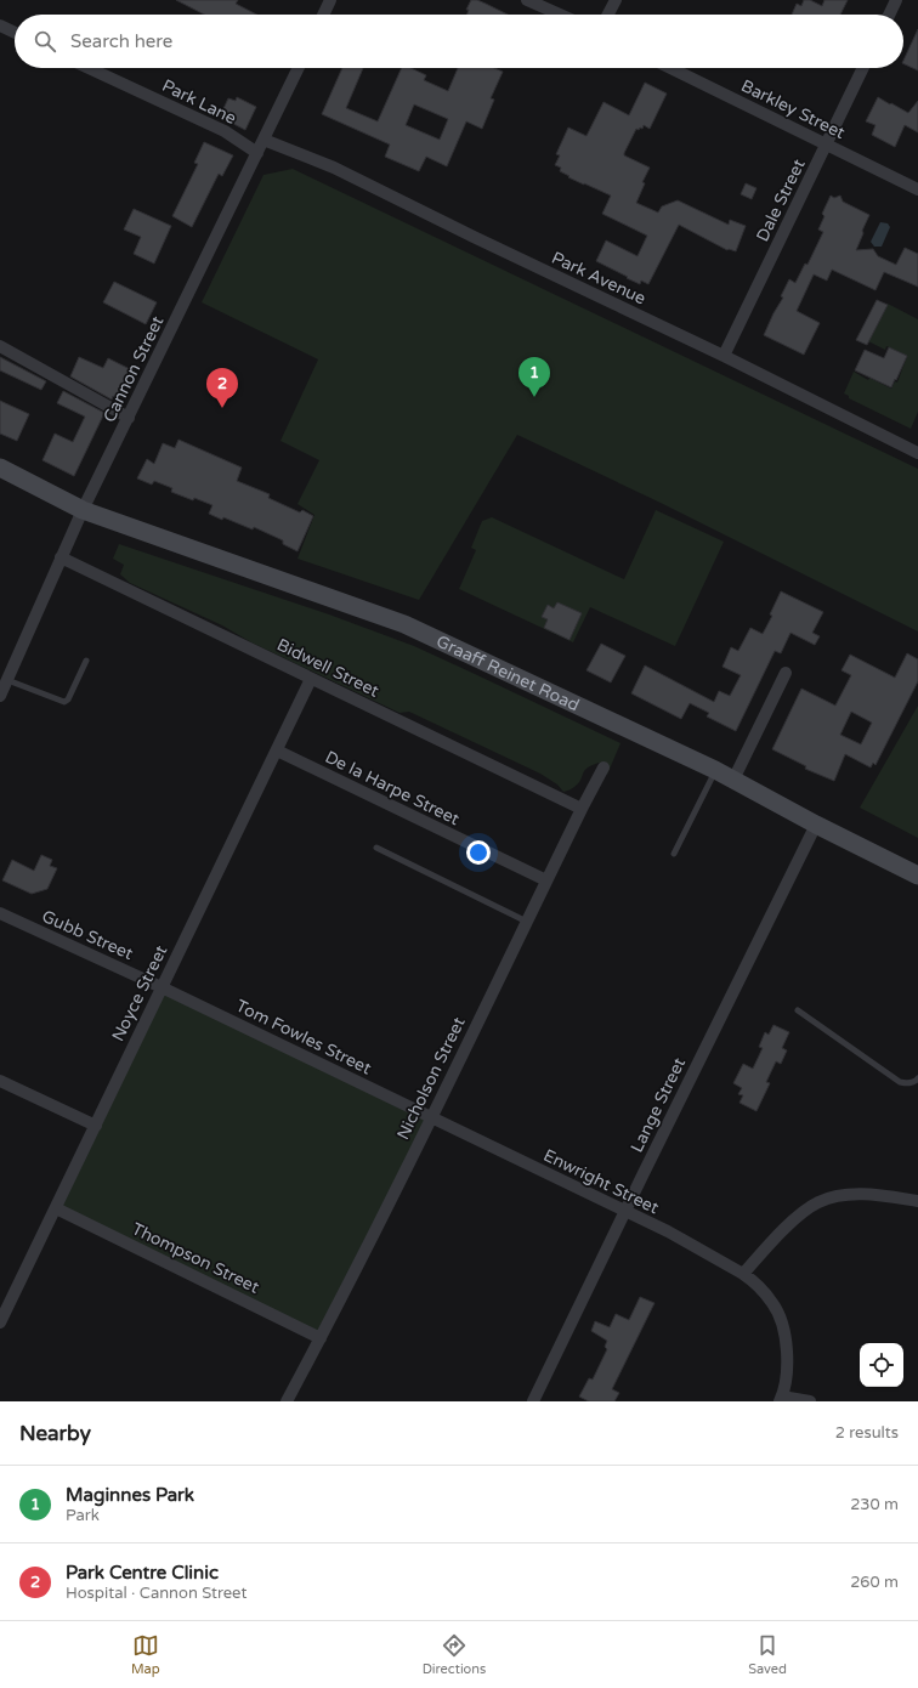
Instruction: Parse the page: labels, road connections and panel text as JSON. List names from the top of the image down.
{
  "streets": {
    "main road": ["Graaff Reinet Road"],
    "street": [
      "Park Lane",
      "Barkley Street",
      "Dale Street",
      "Park Avenue",
      "Cannon Street",
      "Bidwell Street",
      "De la Harpe Street",
      "Gubb Street",
      "Noyce Street",
      "Tom Fowles Street",
      "Nicholson Street",
      "Lange Street",
      "Enwright Street",
      "Thompson Street"
    ]
  },
  "crossings": [
    ["Park Lane", "Cannon Street"],
    ["Barkley Street", "Dale Street"],
    ["Dale Street", "Park Avenue"],
    ["Park Avenue", "Cannon Street"],
    ["Cannon Street", "Bidwell Street"],
    ["Cannon Street", "Graaff Reinet Road"],
    ["Bidwell Street", "Noyce Street"],
    ["Bidwell Street", "Nicholson Street"],
    ["Graaff Reinet Road", "Lange Street"],
    ["De la Harpe Street", "Noyce Street"],
    ["De la Harpe Street", "Nicholson Street"],
    ["Gubb Street", "Noyce Street"],
    ["Gubb Street", "Tom Fowles Street"],
    ["Noyce Street", "Tom Fowles Street"],
    ["Noyce Street", "Thompson Street"],
    ["Tom Fowles Street", "Nicholson Street"],
    ["Tom Fowles Street", "Enwright Street"],
    ["Nicholson Street", "Enwright Street"],
    ["Nicholson Street", "Thompson Street"],
    ["Lange Street", "Enwright Street"]
  ],
  "page": {
    "search": "Search here",
    "pins": ["1", "2"],
    "heading": ["Nearby", "2 results"],
    "list": [
      {
        "mark": "1",
        "name": "Maginnes Park",
        "note": "Park",
        "value": "230 m"
      },
      {
        "mark": "2",
        "name": "Park Centre Clinic",
        "note": "Hospital · Cannon Street",
        "value": "260 m"
      }
    ],
    "nav": ["Map", "Directions", "Saved"]
  }
}
